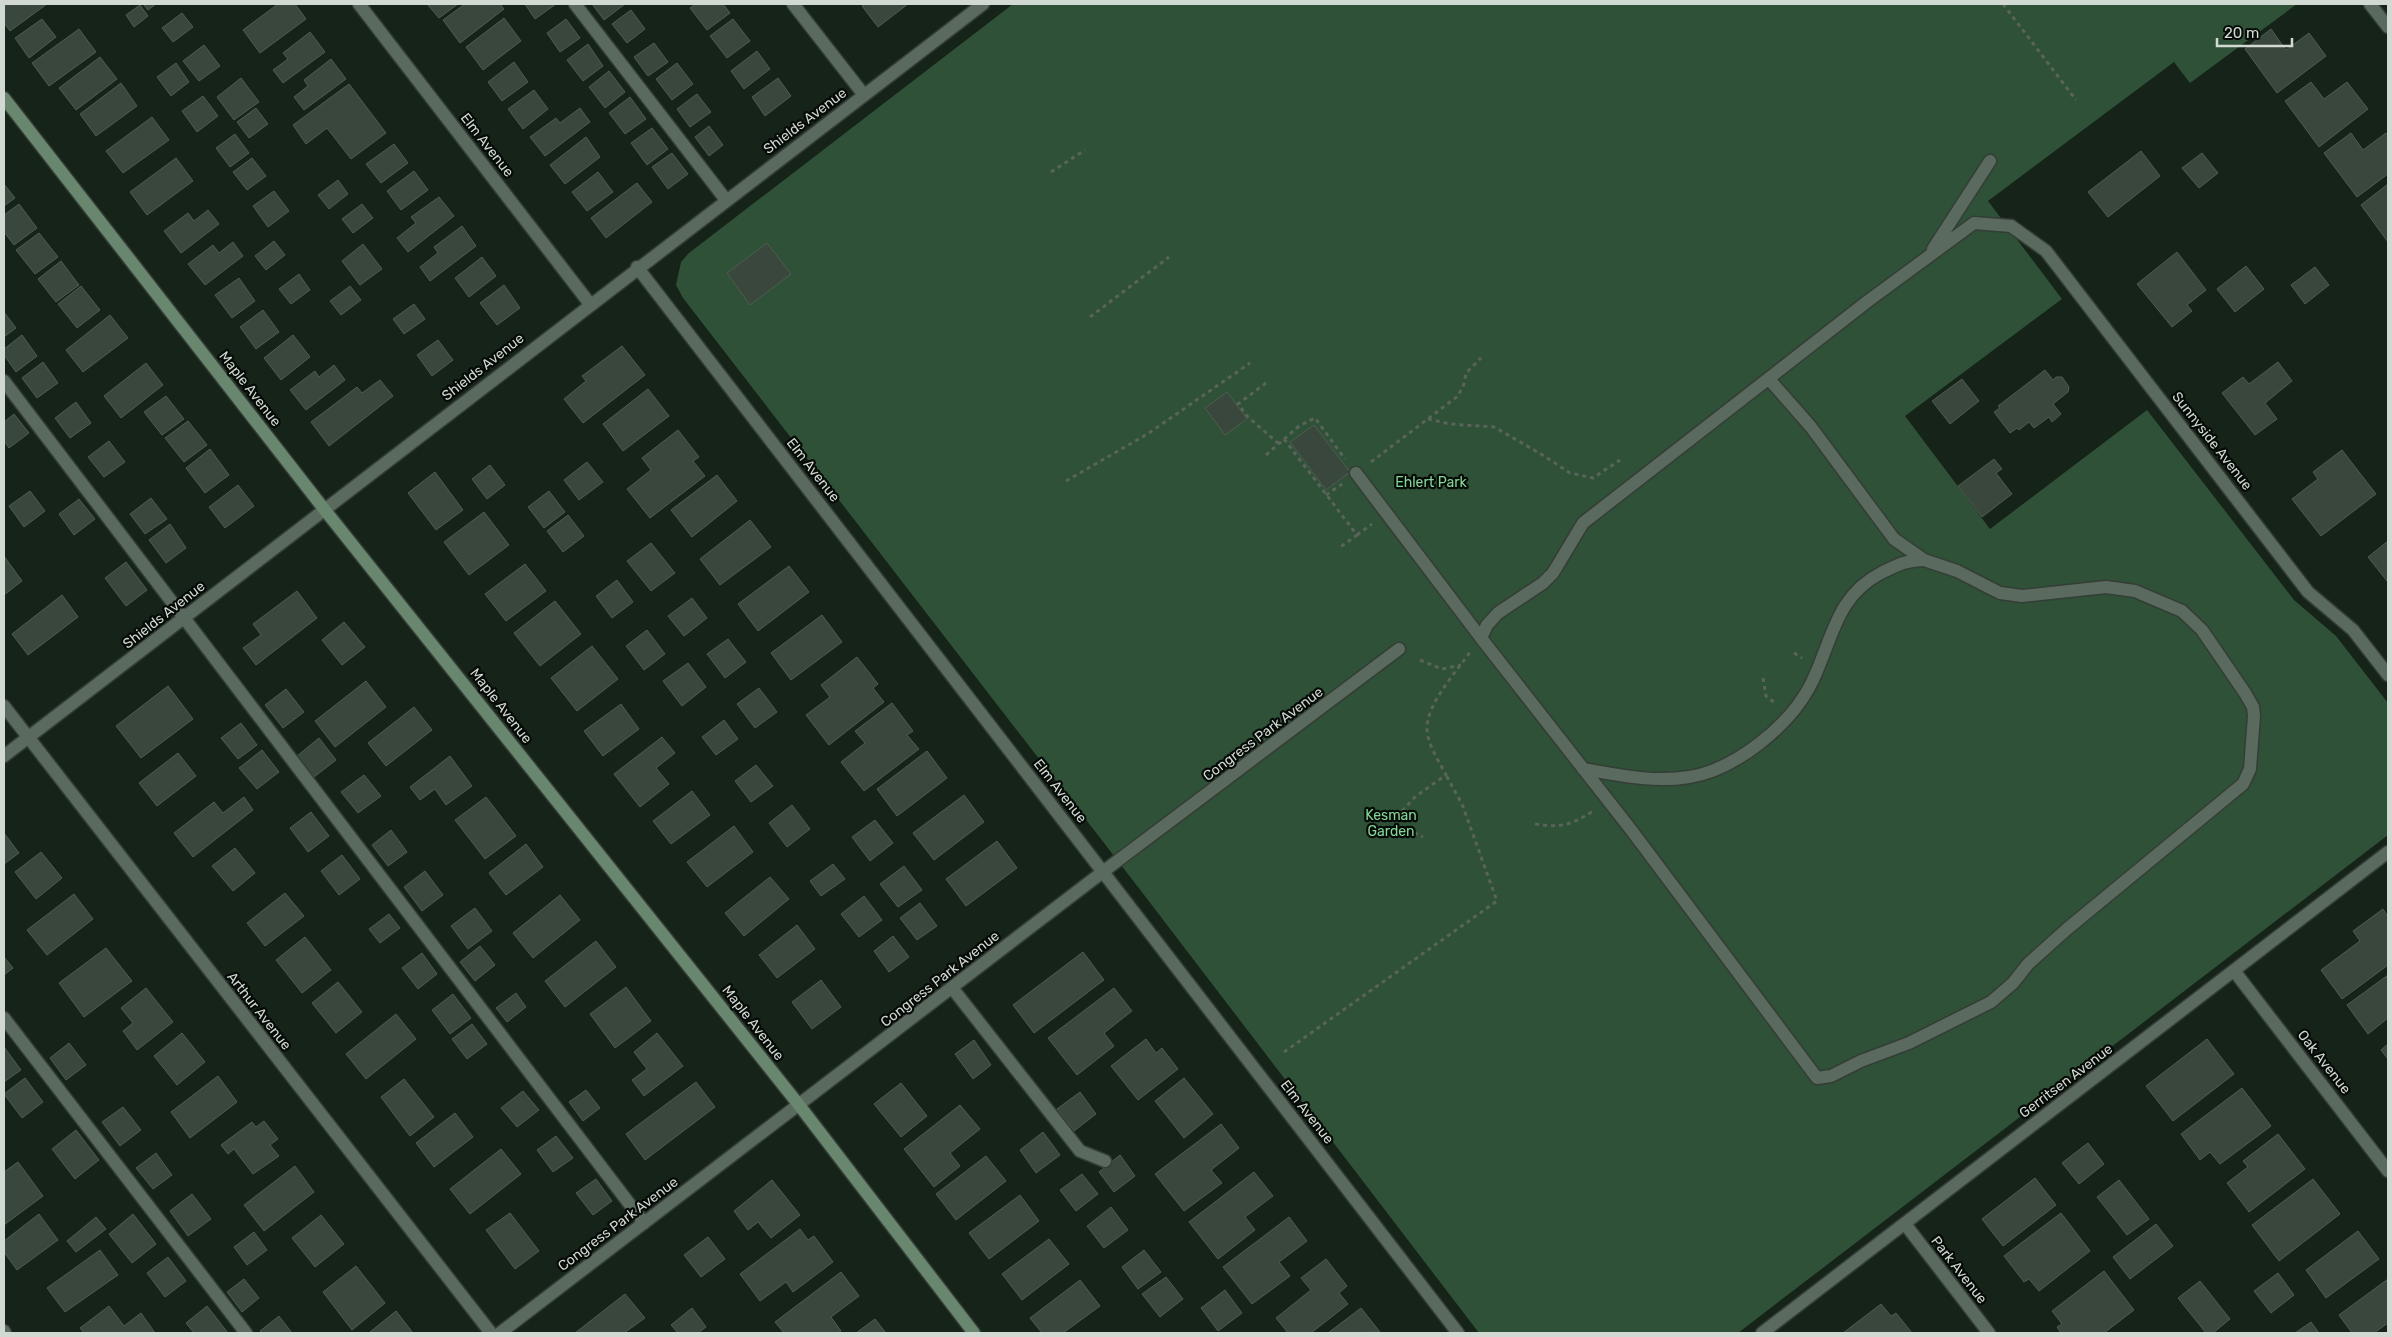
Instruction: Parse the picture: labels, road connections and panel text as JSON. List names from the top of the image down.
{
  "streets": {
    "street": [
      "Shields Avenue",
      "Elm Avenue",
      "Maple Avenue",
      "Sunnyside Avenue",
      "Congress Park Avenue",
      "Arthur Avenue",
      "Oak Avenue",
      "Gerritsen Avenue",
      "Park Avenue"
    ]
  },
  "crossings": [
    ["Shields Avenue", "Elm Avenue"],
    ["Shields Avenue", "Maple Avenue"],
    ["Shields Avenue", "Arthur Avenue"],
    ["Elm Avenue", "Congress Park Avenue"],
    ["Maple Avenue", "Congress Park Avenue"],
    ["Oak Avenue", "Gerritsen Avenue"],
    ["Gerritsen Avenue", "Park Avenue"]
  ],
  "parks": ["Ehlert Park", "Kesman Garden"],
  "scale_bar": "20 m"
}
